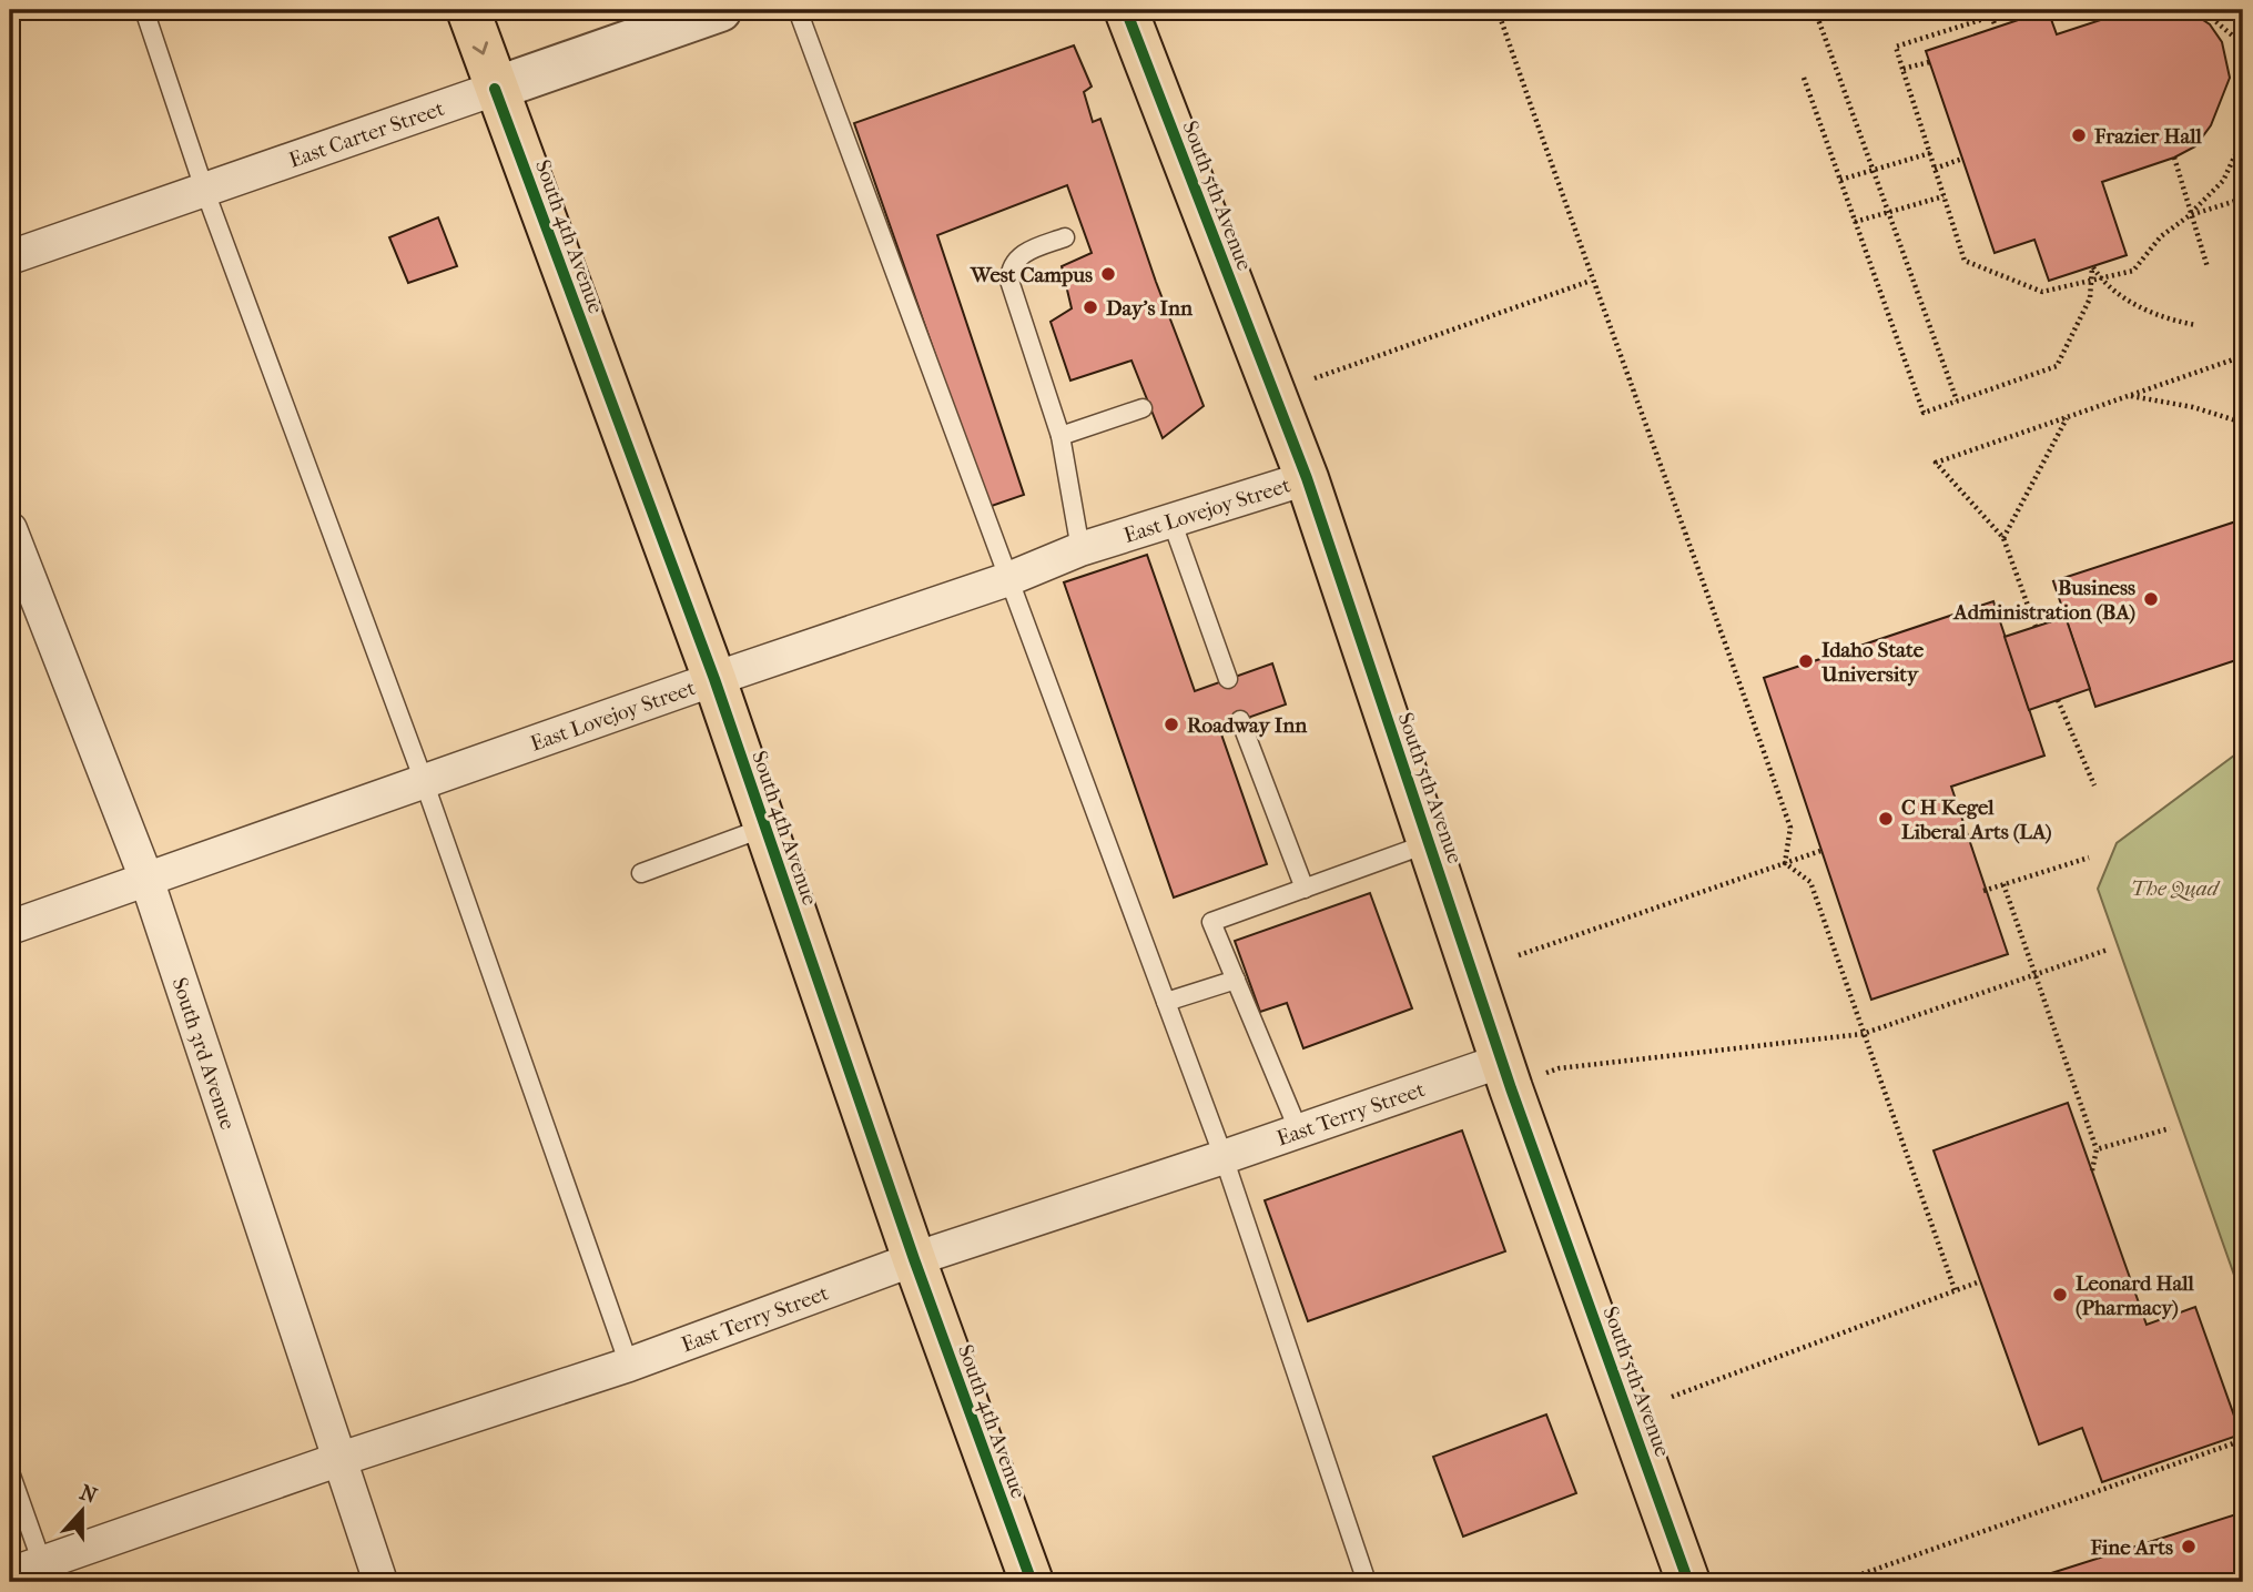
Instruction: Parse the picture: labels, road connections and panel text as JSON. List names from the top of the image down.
{
  "streets": {
    "main road": ["South 5th Avenue", "South 4th Avenue"],
    "street": [
      "East Carter Street",
      "East Lovejoy Street",
      "South 3rd Avenue",
      "East Terry Street"
    ]
  },
  "crossings": [
    ["East Carter Street", "South 4th Avenue"],
    ["South 5th Avenue", "East Lovejoy Street"],
    ["South 5th Avenue", "East Terry Street"],
    ["South 4th Avenue", "East Lovejoy Street"],
    ["South 4th Avenue", "East Terry Street"],
    ["East Lovejoy Street", "South 3rd Avenue"],
    ["South 3rd Avenue", "East Terry Street"]
  ],
  "parks": ["The Quad"],
  "places": [
    "Frazier Hall",
    "West Campus",
    "Day's Inn",
    "Business Administration (BA)",
    "Idaho State University",
    "Roadway Inn",
    "C H Kegel Liberal Arts (LA)",
    "Leonard Hall (Pharmacy)",
    "Fine Arts"
  ],
  "north": "top"
}
